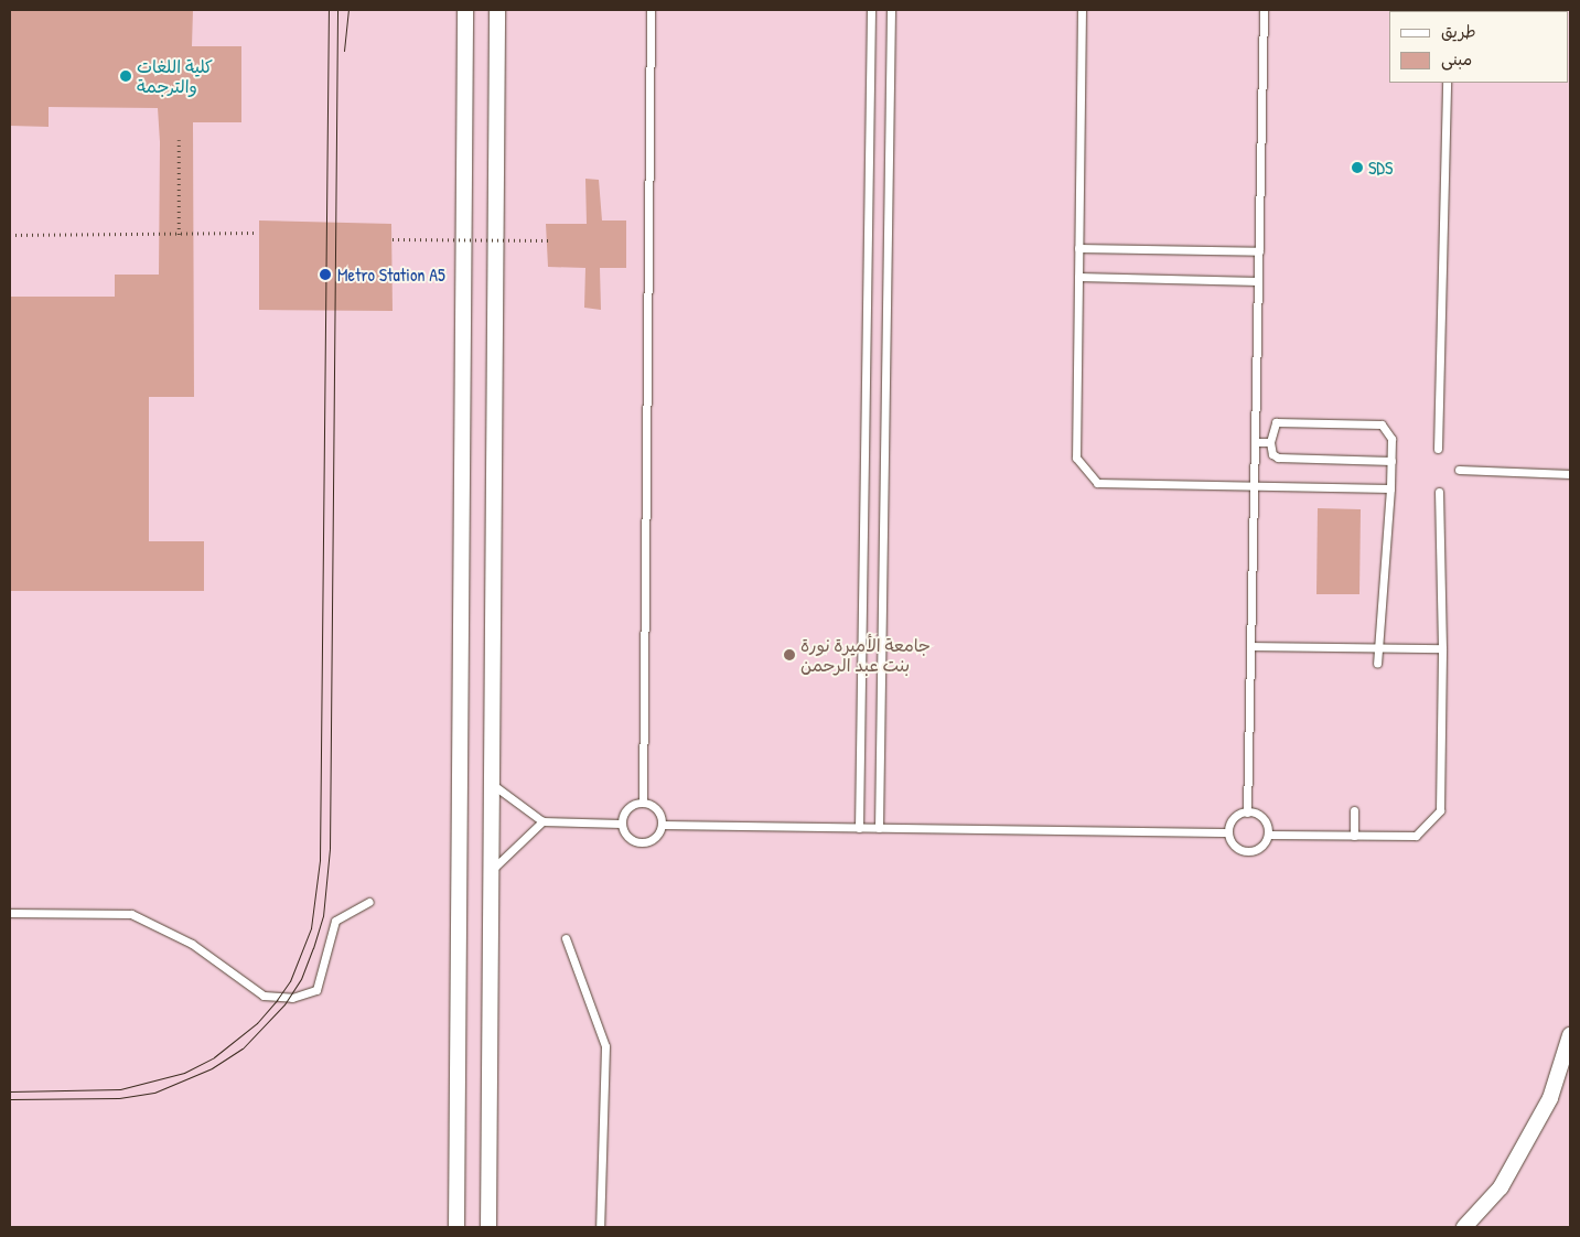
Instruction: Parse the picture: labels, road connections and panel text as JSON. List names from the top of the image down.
{
  "places": [
    "كلية اللغات والترجمة",
    "SDS",
    "Metro Station A5",
    "جامعة الأميرة نورة بنت عبد الرحمن"
  ],
  "legend": ["طريق", "مبنى"]
}
